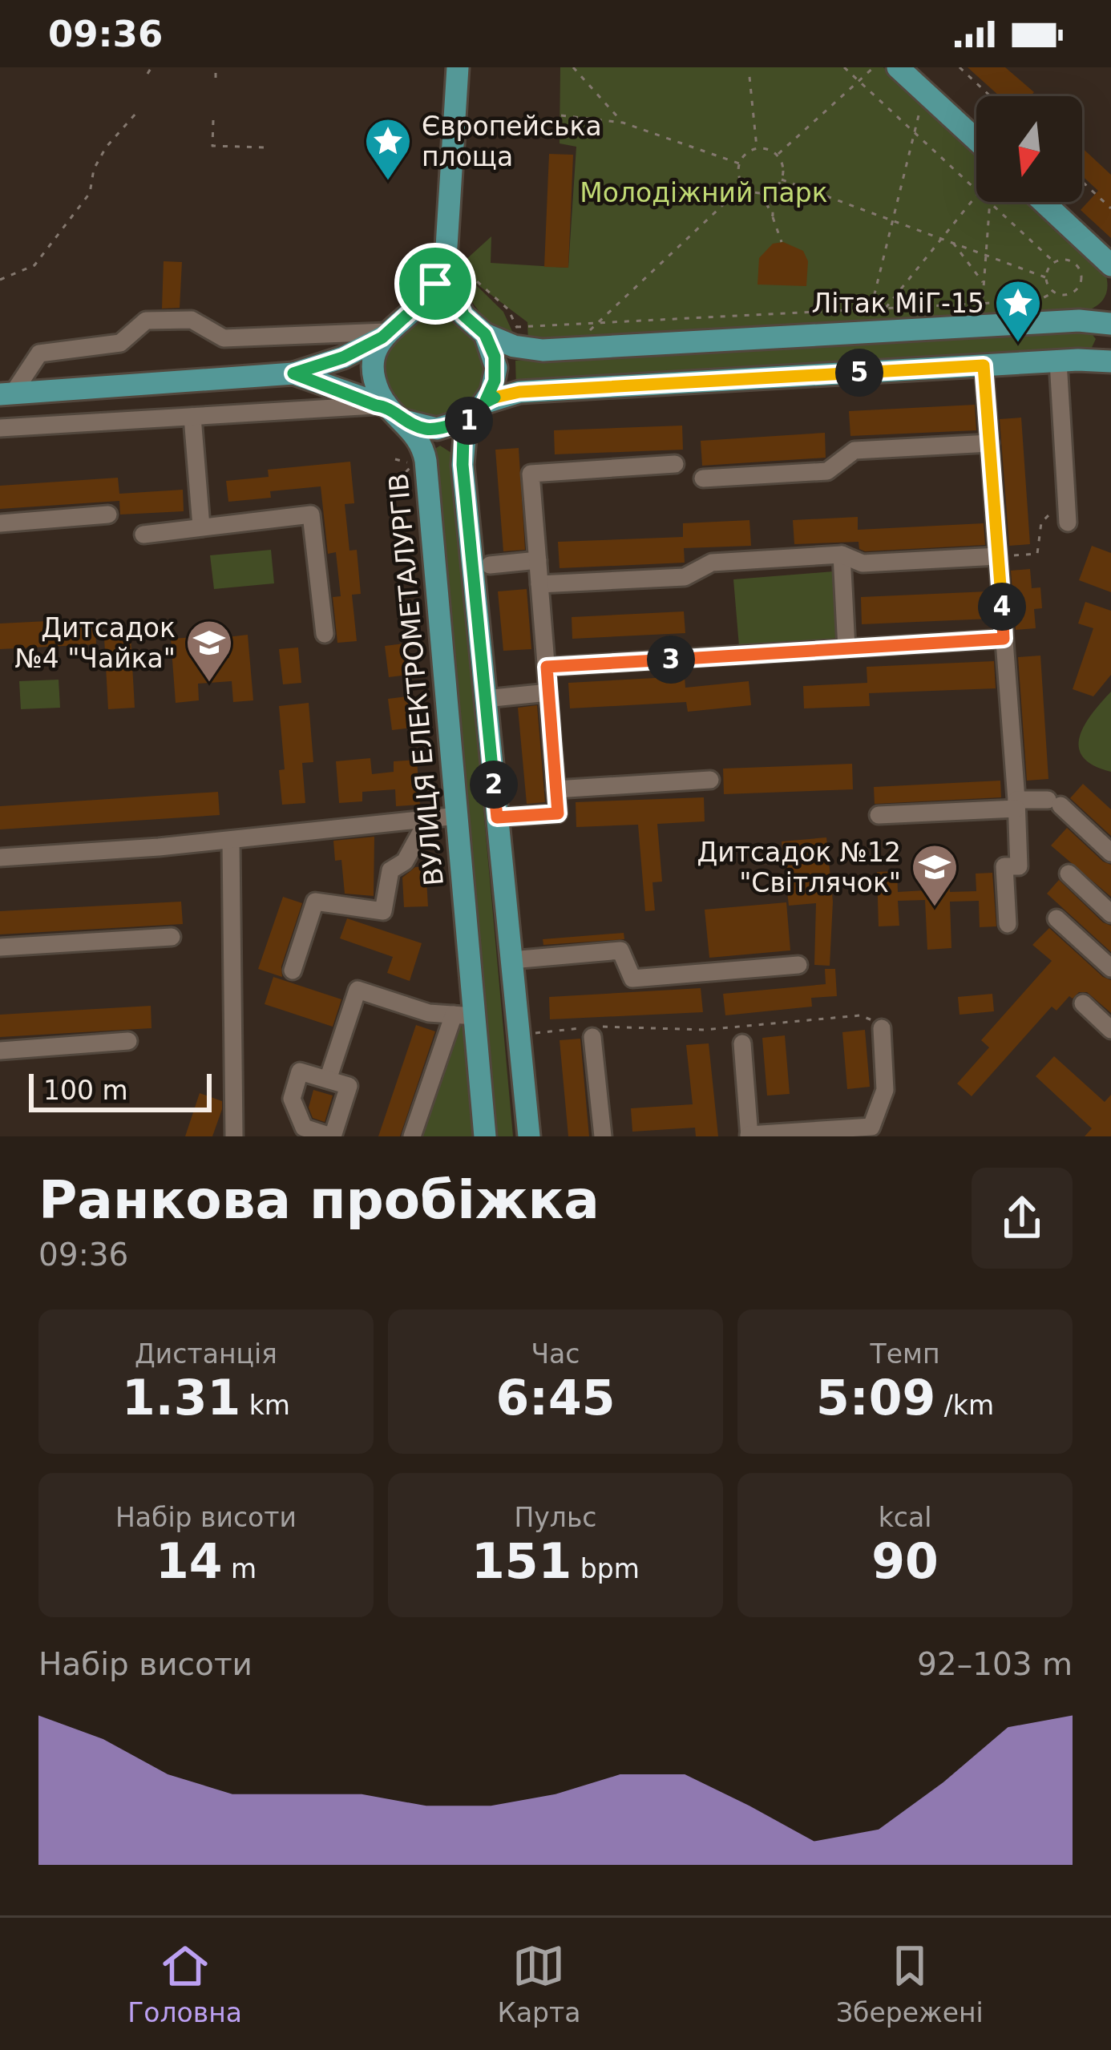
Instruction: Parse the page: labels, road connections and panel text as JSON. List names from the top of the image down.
{
  "streets": {
    "main road": ["ВУЛИЦЯ ЕЛЕКТРОМЕТАЛУРГІВ"]
  },
  "parks": ["Молодіжний парк"],
  "places": {
    "place": ["Європейська площа", "Літак МіГ-15"],
    "school or university": ["Дитсадок №4 \"Чайка\"", "Дитсадок №12 \"Світлячок\""]
  },
  "scale_bar": "100 m",
  "north": "bottom",
  "page": {
    "status": "09:36",
    "pins": [
      "5",
      "1",
      "4",
      "3",
      "2"
    ],
    "scale": "100 m",
    "heading": ["Ранкова пробіжка", "09:36"],
    "stats": [
      ["Дистанція", "1.31 km"],
      ["Час", "6:45"],
      ["Темп", "5:09 /km"],
      ["Набір висоти", "14 m"],
      ["Пульс", "151 bpm"],
      ["kcal", "90"]
    ],
    "chart": ["Набір висоти", "92–103 m"],
    "tabs": ["Головна", "Карта", "Збережені"]
  }
}
